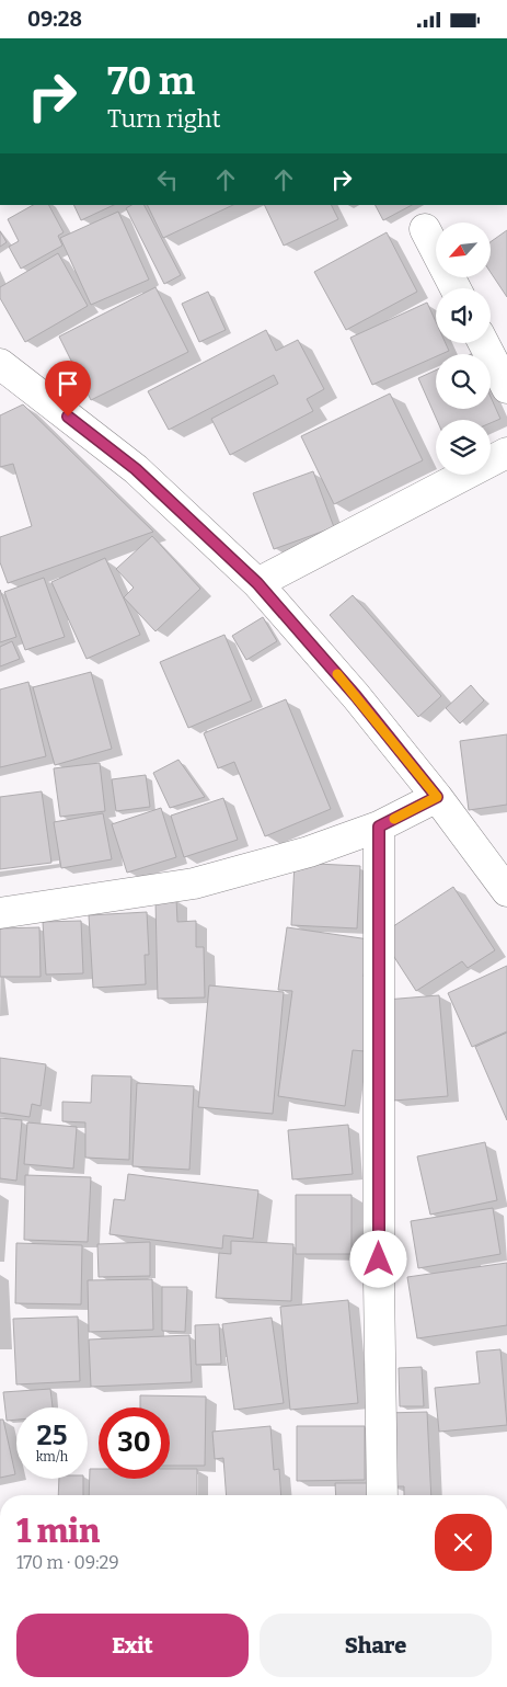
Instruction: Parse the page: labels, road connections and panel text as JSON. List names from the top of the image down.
{
  "north": "bottom left",
  "page": {
    "status": "09:28",
    "turn": ["70 m", "Turn right"],
    "speed": "25 km/h",
    "limit": "30",
    "heading": ["1 min", "170 m · 09:29"],
    "buttons": ["Exit", "Share"]
  }
}
